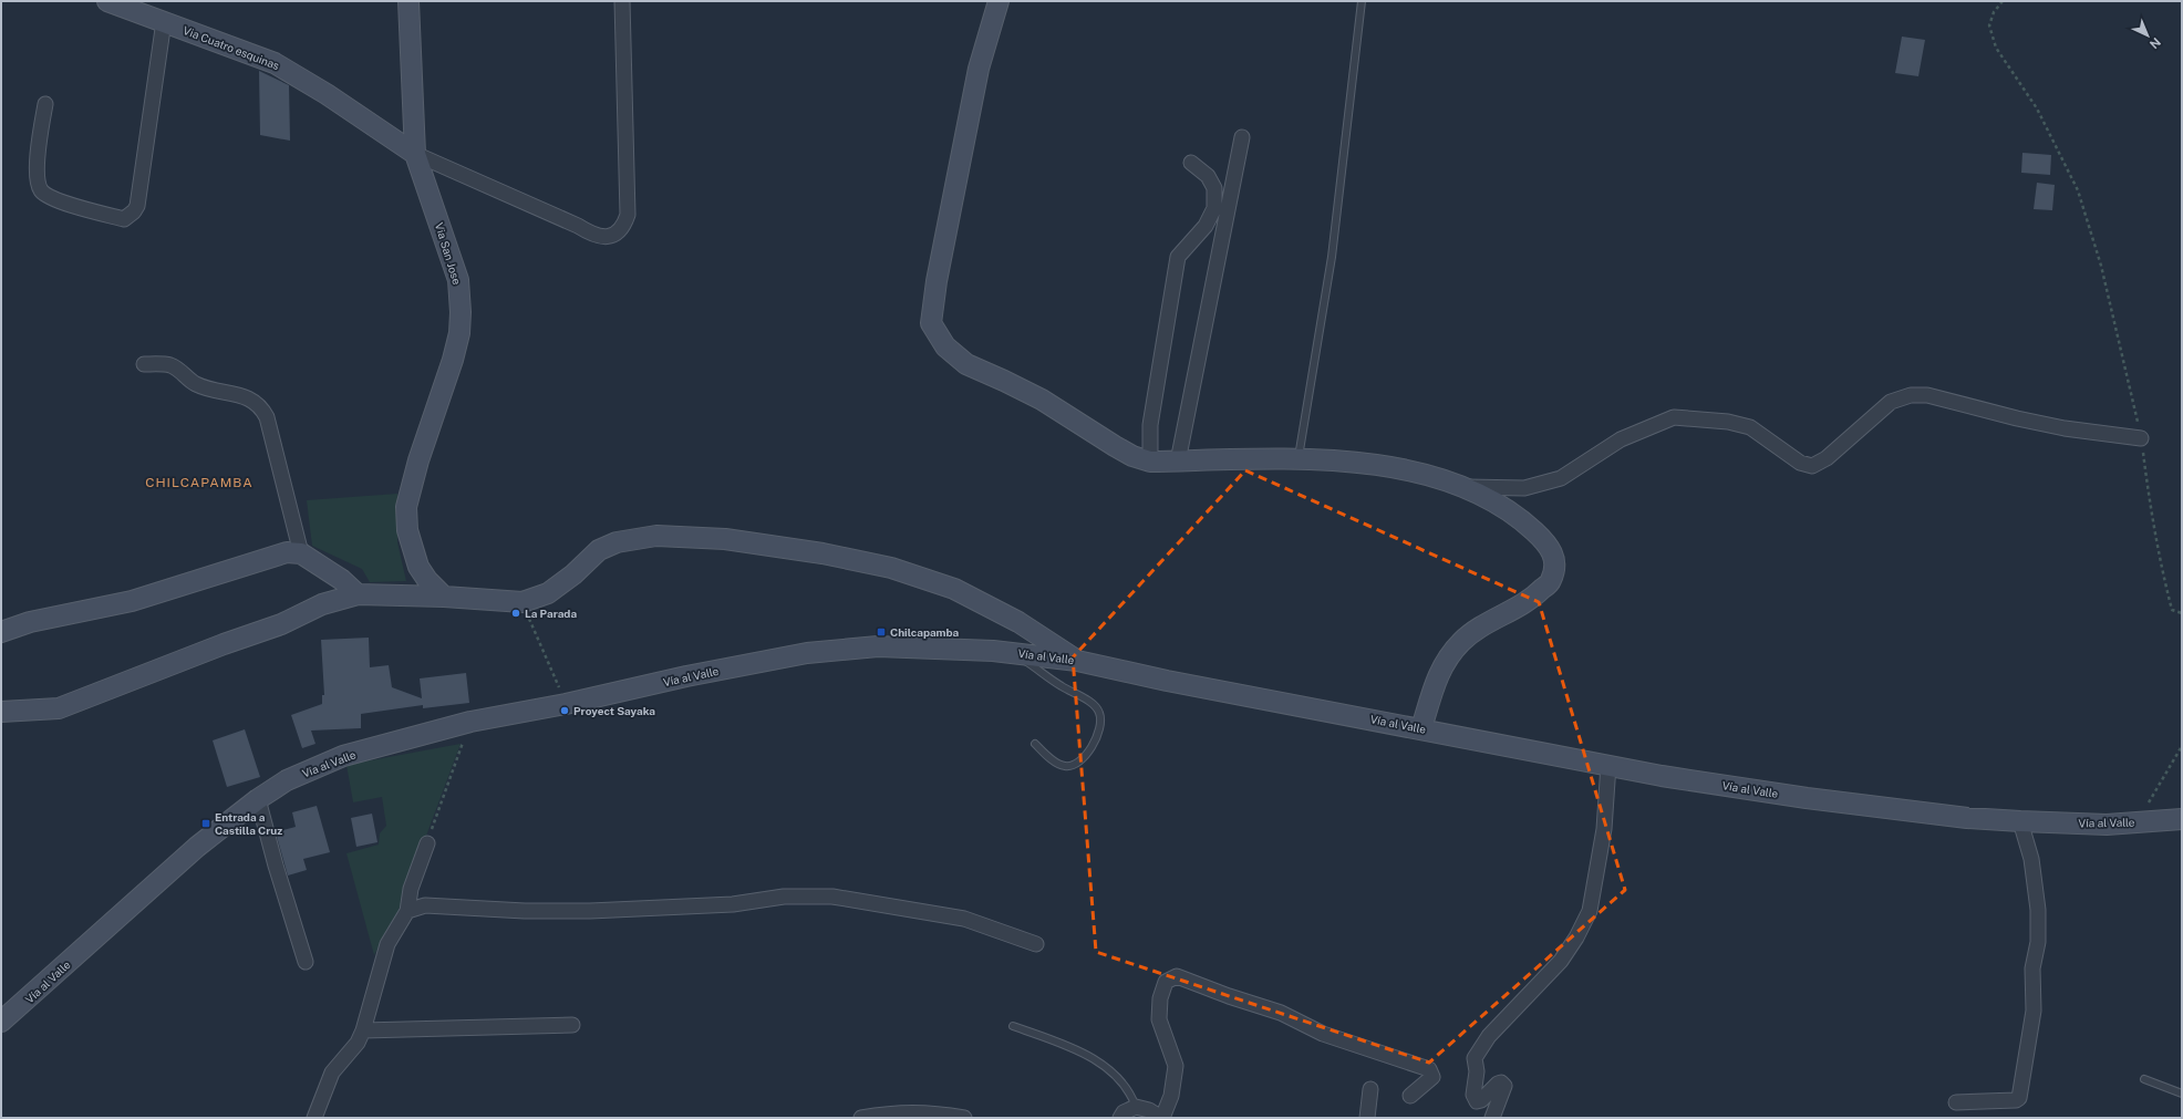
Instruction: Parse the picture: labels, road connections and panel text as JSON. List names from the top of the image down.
{
  "streets": {
    "street": ["Via Cuatro esquinas", "Via San Jose", "Vía al Valle"]
  },
  "crossings": [
    ["Via Cuatro esquinas", "Via San Jose"]
  ],
  "districts": ["CHILCAPAMBA"],
  "places": {
    "other": ["La Parada", "Proyect Sayaka"],
    "transit": ["Chilcapamba", "Entrada a Castilla Cruz"]
  },
  "north": "bottom right"
}
